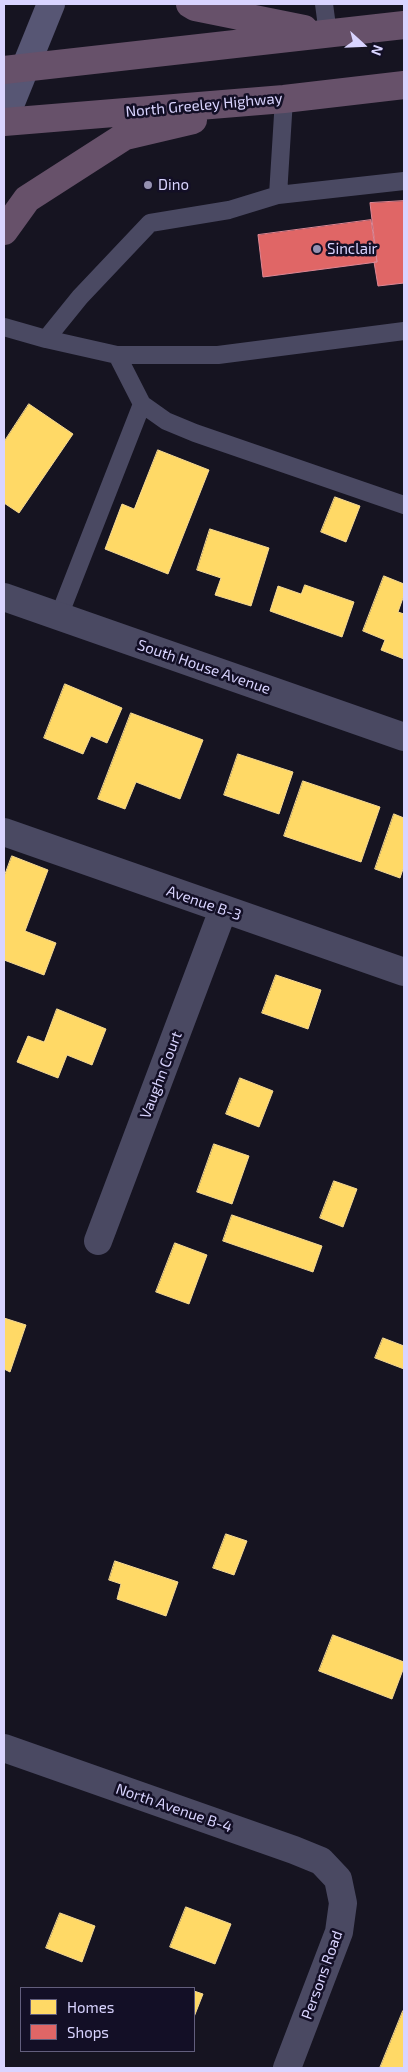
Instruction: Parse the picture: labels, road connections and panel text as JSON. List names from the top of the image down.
{
  "streets": {
    "highway": ["North Greeley Highway"],
    "street": [
      "South House Avenue",
      "Avenue B-3",
      "Vaughn Court",
      "North Avenue B-4",
      "Persons Road"
    ]
  },
  "crossings": [
    ["Avenue B-3", "Vaughn Court"],
    ["North Avenue B-4", "Persons Road"]
  ],
  "places": ["Dino", "Sinclair"],
  "legend": ["Homes", "Shops"],
  "north": "right"
}
